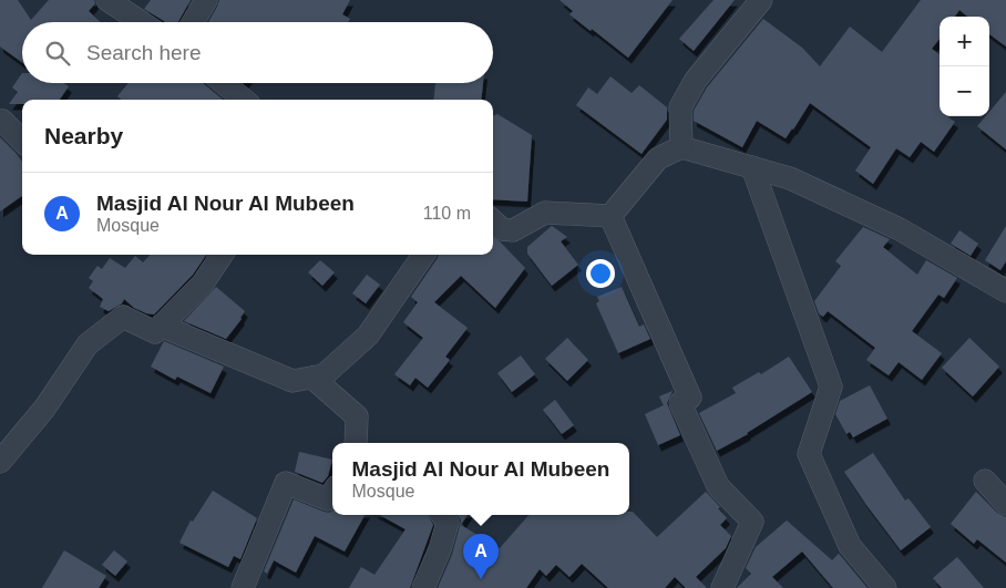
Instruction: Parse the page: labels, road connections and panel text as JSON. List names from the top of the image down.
{
  "page": {
    "map_buttons": ["+", "−"],
    "search": "Search here",
    "heading": "Nearby",
    "list": [
      {
        "mark": "A",
        "name": "Masjid Al Nour Al Mubeen",
        "note": "Mosque",
        "value": "110 m"
      }
    ],
    "popup": ["Masjid Al Nour Al Mubeen", "Mosque"],
    "pins": "A"
  }
}
